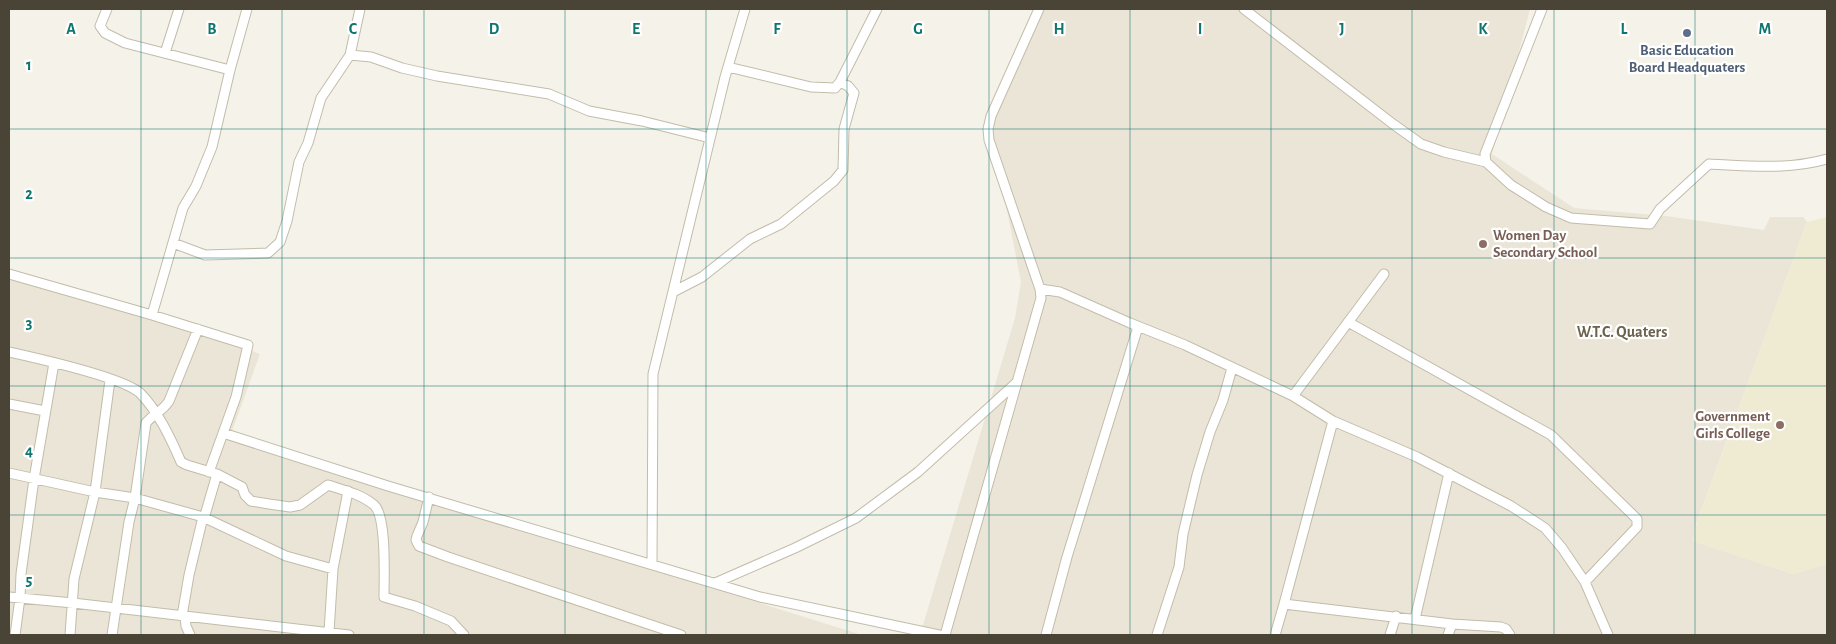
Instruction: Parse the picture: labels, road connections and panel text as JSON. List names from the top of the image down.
{
  "districts": ["W.T.C. Quaters"],
  "places": ["Basic Education Board Headquaters", "Women Day Secondary School", "Government Girls College"],
  "grid": {
    "columns": [
      "A",
      "B",
      "C",
      "D",
      "E",
      "F",
      "G",
      "H",
      "I",
      "J",
      "K",
      "L",
      "M"
    ],
    "rows": [
      "1",
      "2",
      "3",
      "4",
      "5"
    ]
  }
}
